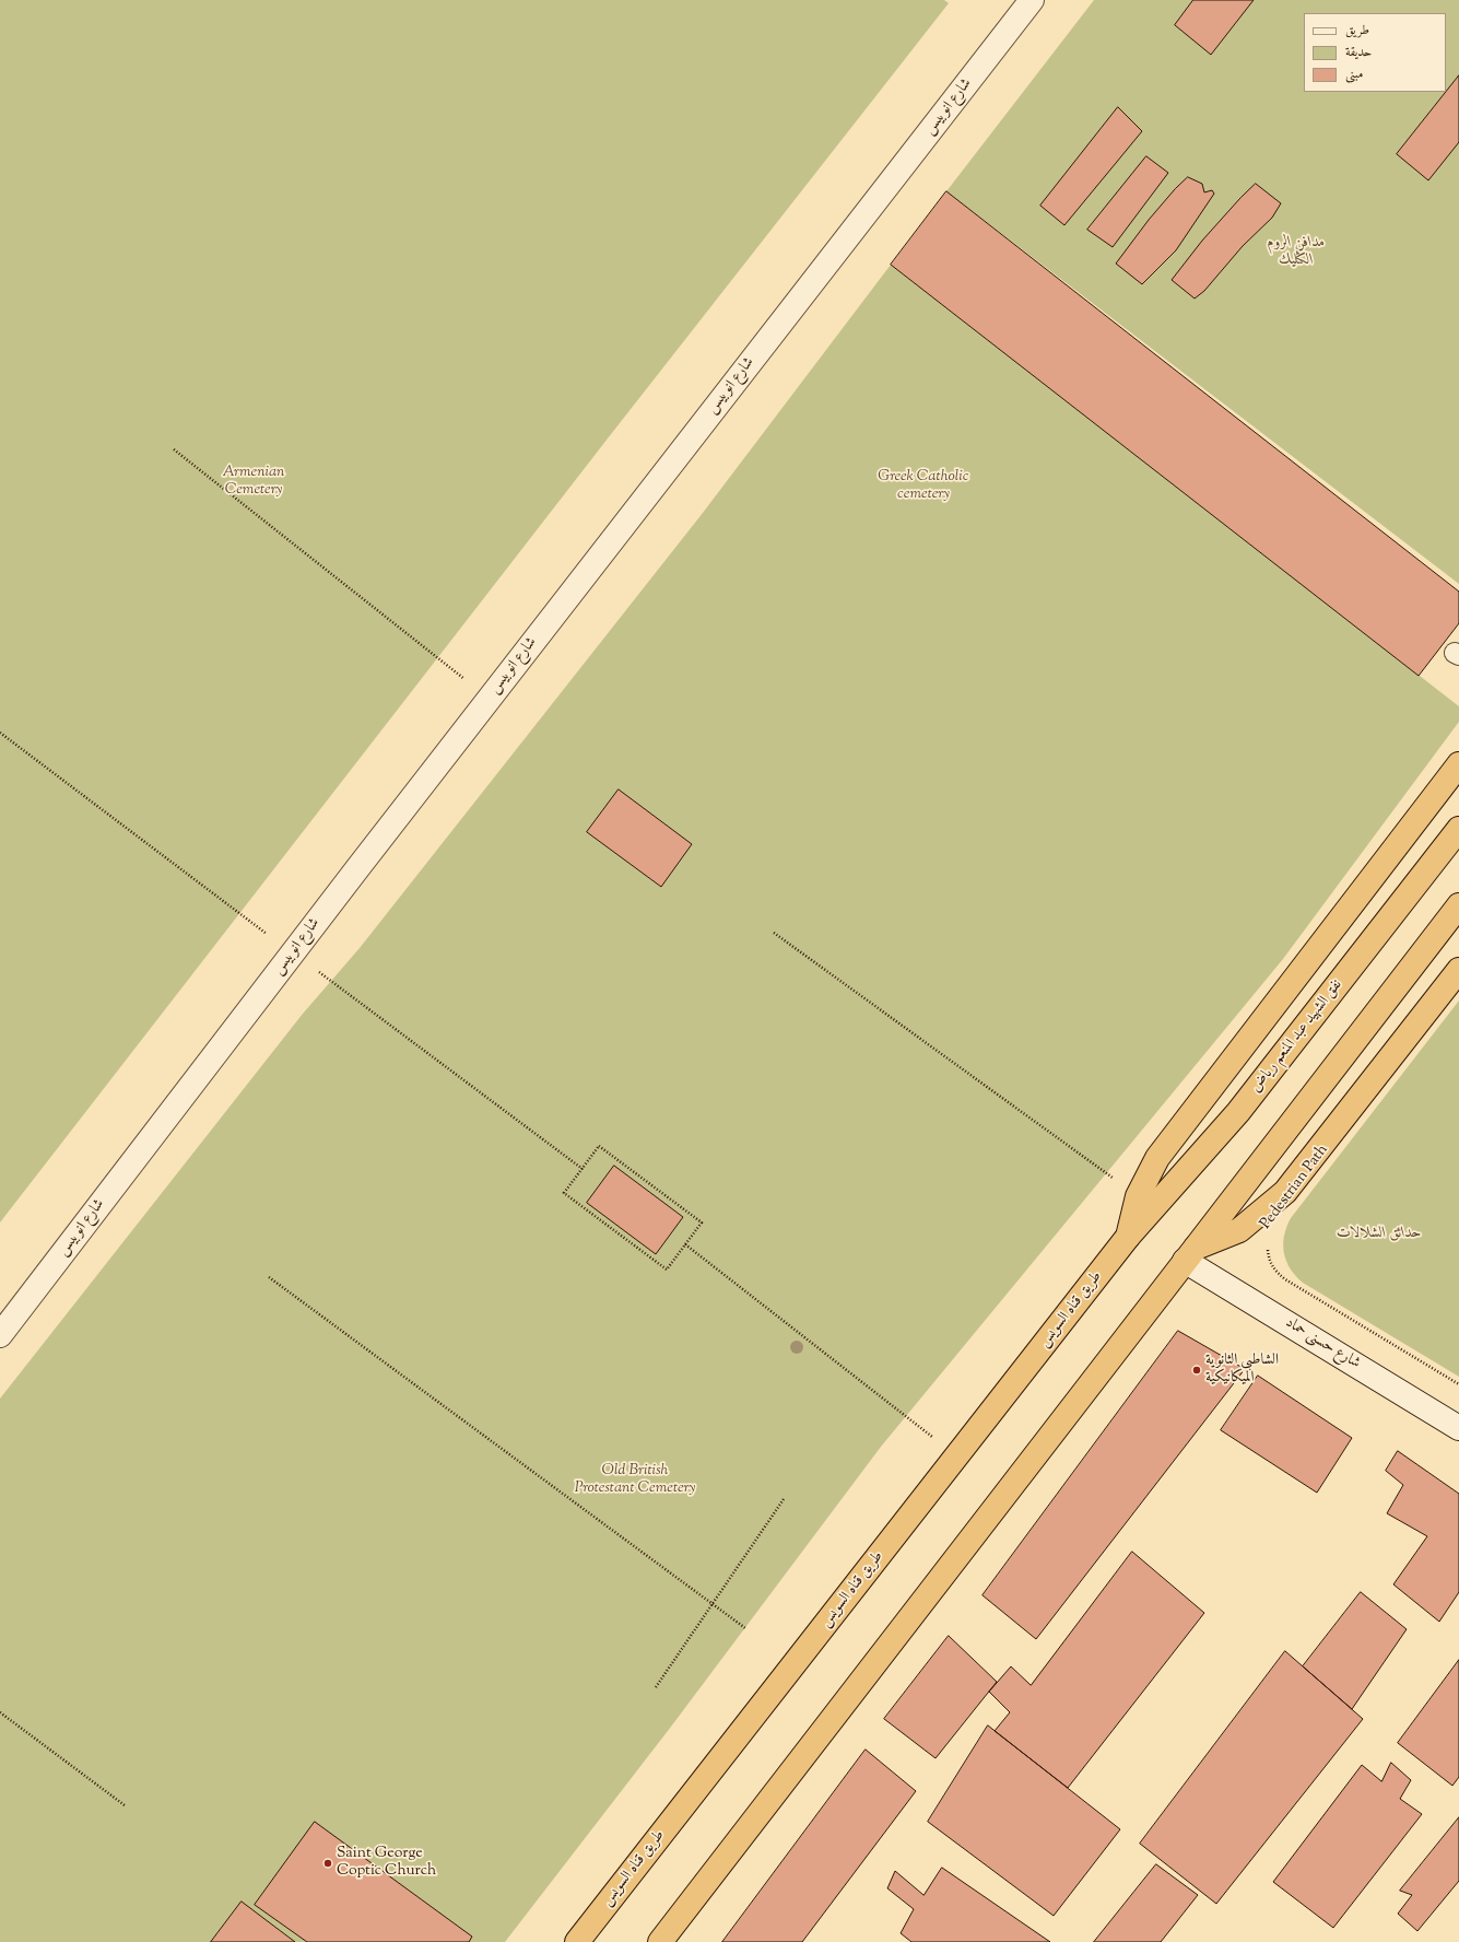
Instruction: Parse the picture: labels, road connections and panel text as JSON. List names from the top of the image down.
{
  "streets": {
    "highway": ["نفق الشهيد عبد المنعم رياض", "طريق قناه السويس"],
    "street": ["شارع انوبيس", "شارع حسنى حماد"],
    "path": ["Pedestrian Path"]
  },
  "crossings": [
    ["نفق الشهيد عبد المنعم رياض", "طريق قناه السويس"]
  ],
  "parks": [
    "مدافن الروم الكثليك",
    "Armenian Cemetery",
    "Greek Catholic cemetery",
    "حدائق الشلالات",
    "Old British Protestant Cemetery"
  ],
  "places": ["الشاطبي الثانوية الميكانيكية", "Saint George Coptic Church"],
  "legend": ["طريق", "حديقة", "مبنى"]
}
